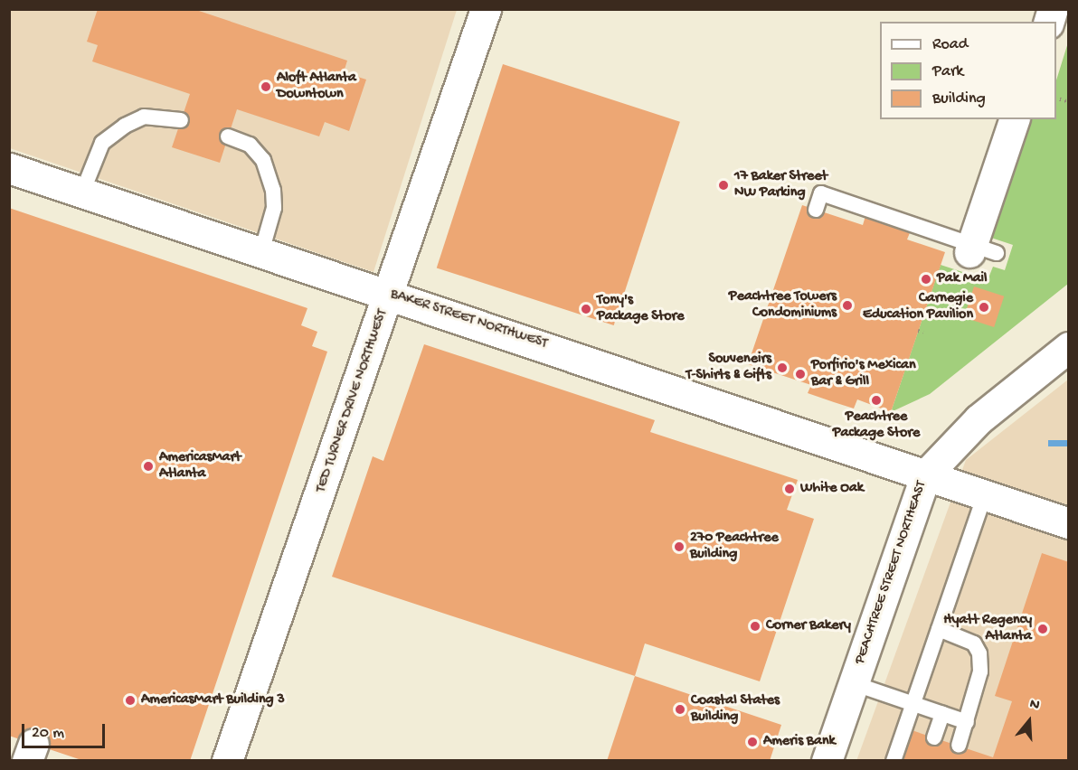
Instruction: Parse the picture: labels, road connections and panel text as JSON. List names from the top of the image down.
{
  "streets": {
    "main road": ["BAKER STREET NORTHWEST", "TED TURNER DRIVE NORTHWEST", "PEACHTREE STREET NORTHEAST"]
  },
  "crossings": [
    ["BAKER STREET NORTHWEST", "TED TURNER DRIVE NORTHWEST"],
    ["BAKER STREET NORTHWEST", "PEACHTREE STREET NORTHEAST"]
  ],
  "places": [
    "Aloft Atlanta Downtown",
    "17 Baker Street NW Parking",
    "Pak Mail",
    "Peachtree Towers Condominiums",
    "Carnegie Education Pavilion",
    "Tony's Package Store",
    "Souveneirs T-Shirts & Gifts",
    "Porfirio's Mexican Bar & Grill",
    "Peachtree Package Store",
    "AmericasMart Atlanta",
    "White Oak",
    "270 Peachtree Building",
    "Corner Bakery",
    "Hyatt Regency Atlanta",
    "AmericasMart Building 3",
    "Coastal States Building",
    "Ameris Bank"
  ],
  "legend": ["Road", "Park", "Building"],
  "scale_bar": "20 m",
  "north": "top"
}
